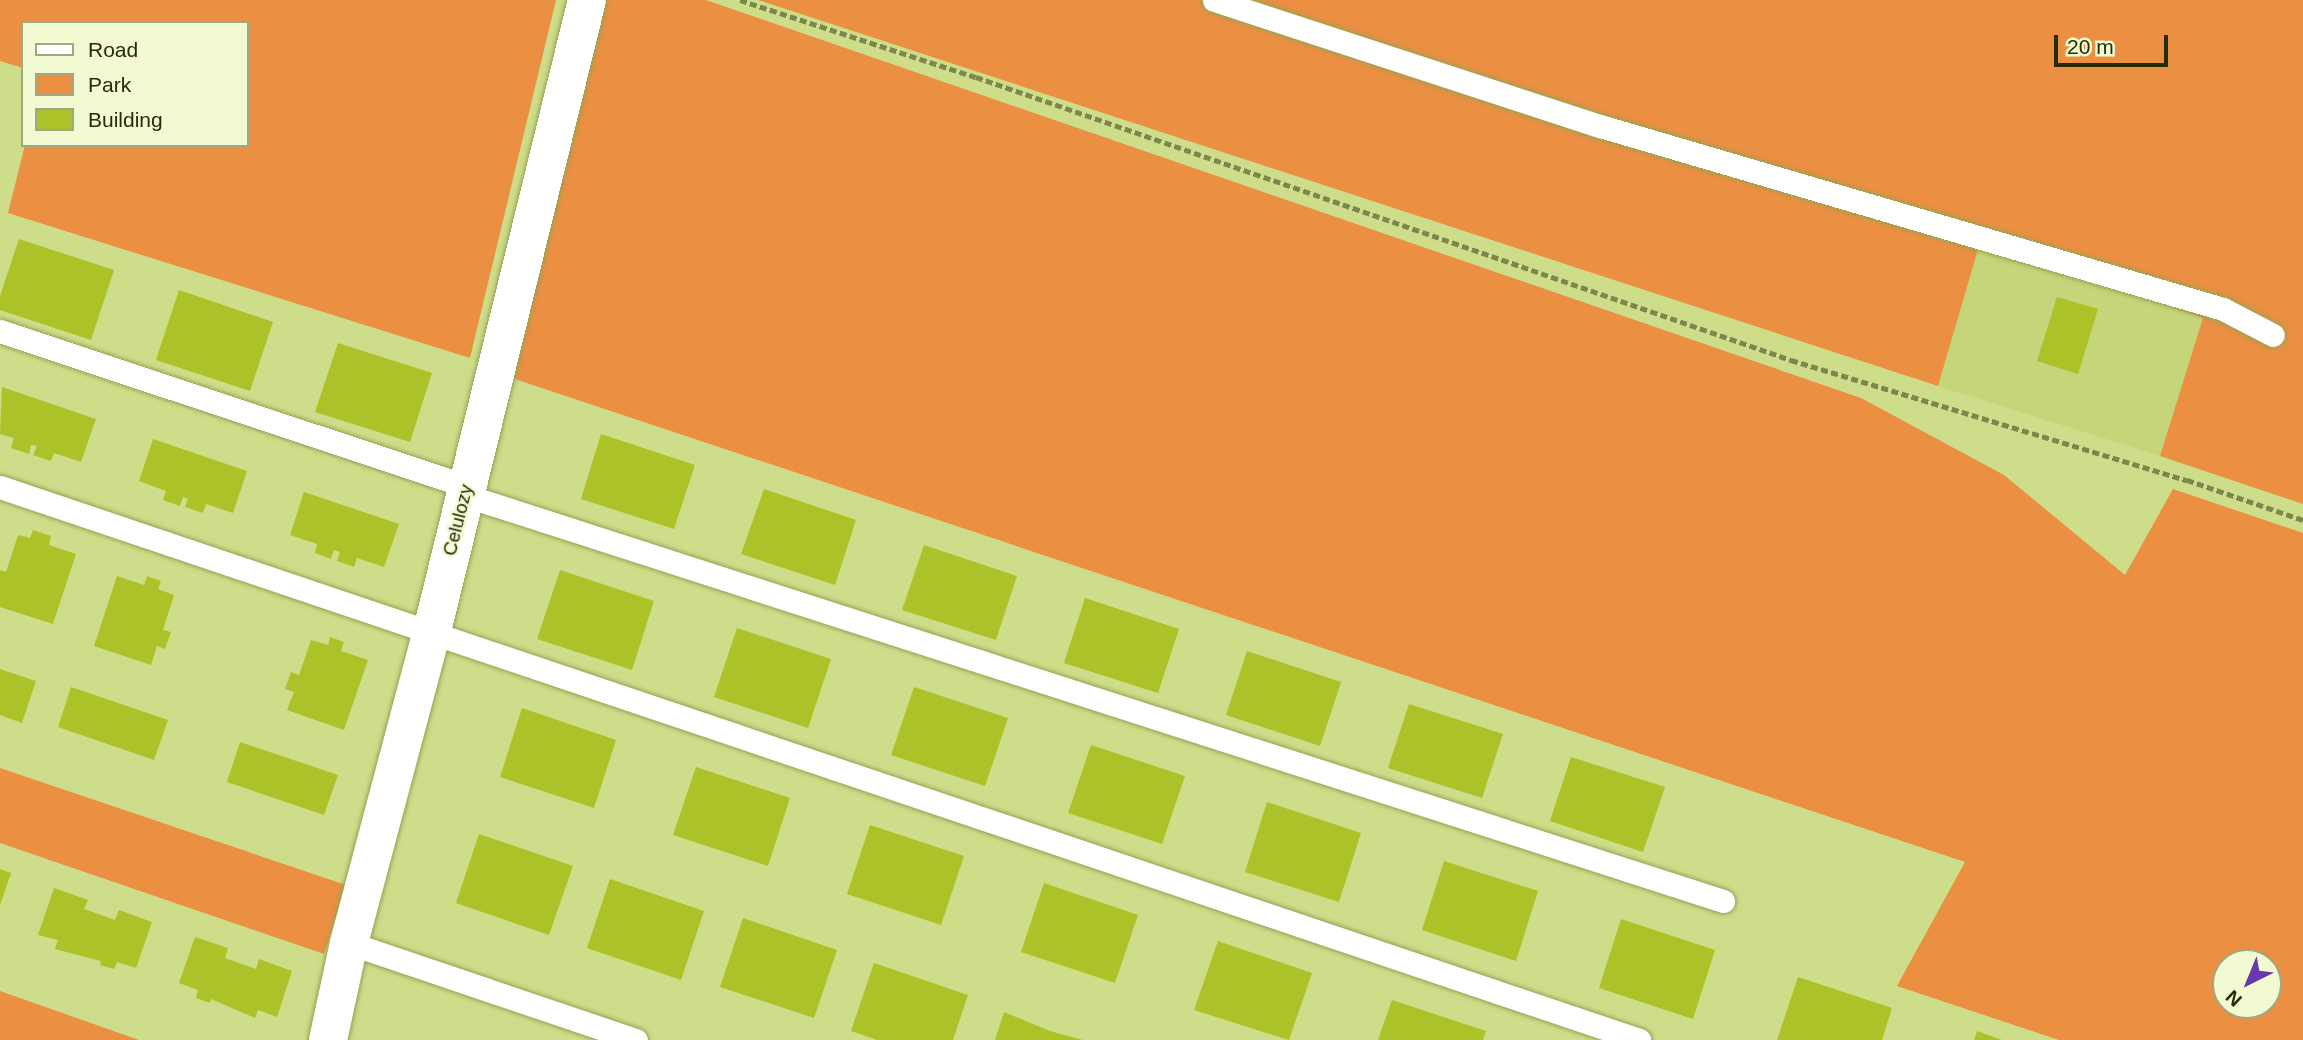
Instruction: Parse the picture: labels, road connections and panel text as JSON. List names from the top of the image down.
{
  "streets": {
    "street": ["Celulozy"]
  },
  "legend": ["Road", "Park", "Building"],
  "scale_bar": "20 m",
  "north": "bottom left"
}
